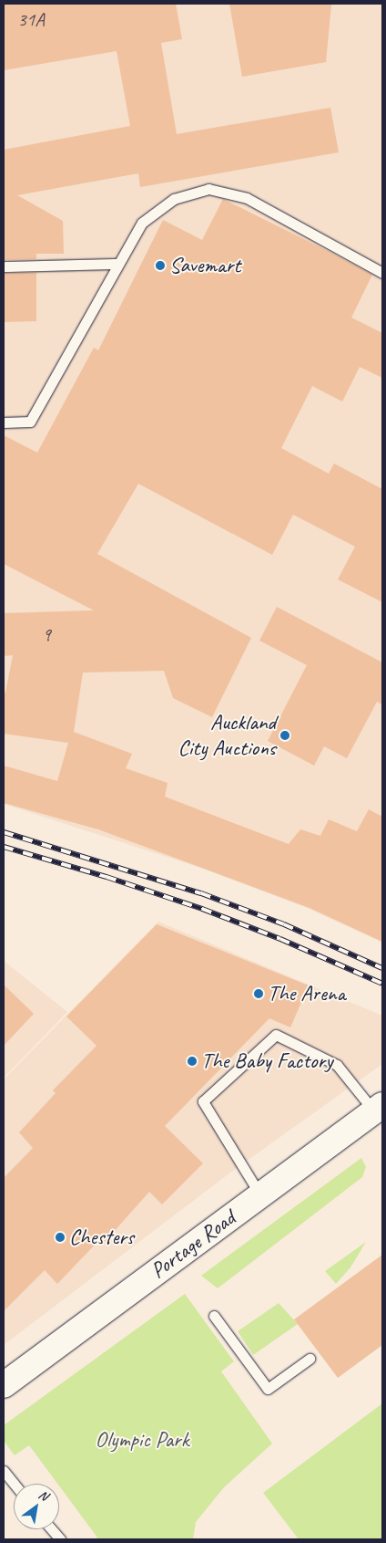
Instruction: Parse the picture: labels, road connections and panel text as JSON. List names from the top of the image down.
{
  "streets": {
    "main road": ["Portage Road"]
  },
  "parks": ["Olympic Park"],
  "places": [
    "Savemart",
    "Auckland City Auctions",
    "The Arena",
    "The Baby Factory",
    "Chesters"
  ],
  "house_numbers": ["31A", "9"],
  "north": "top right"
}
